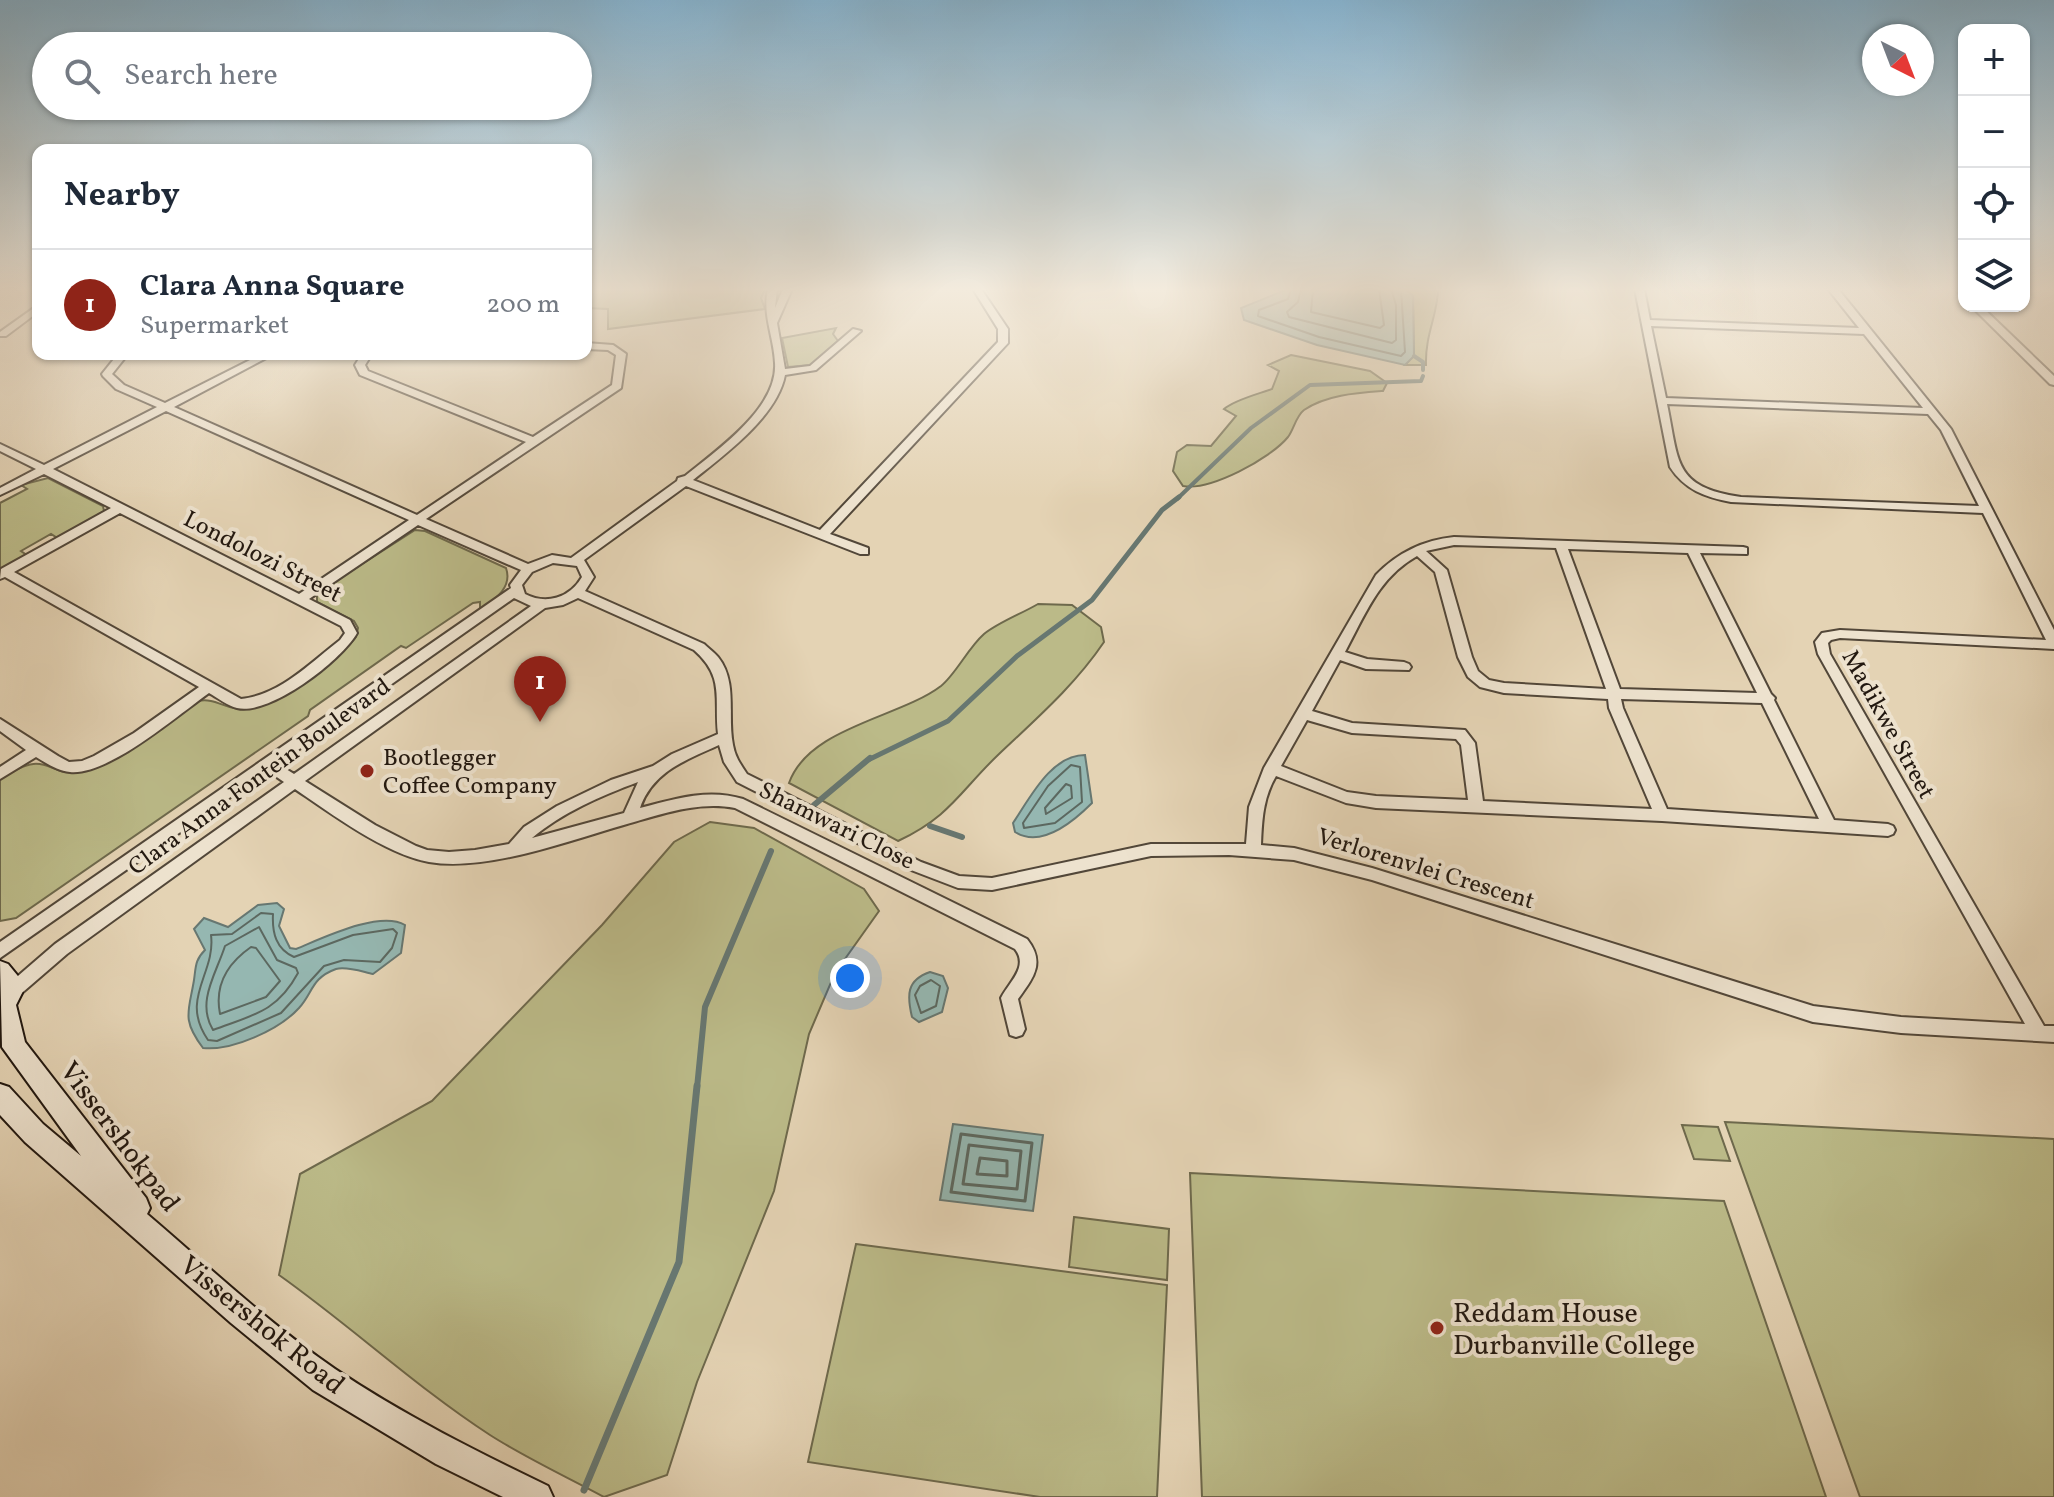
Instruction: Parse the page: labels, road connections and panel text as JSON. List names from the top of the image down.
{
  "streets": {
    "main road": ["Vissershokpad", "Vissershok Road"],
    "street": [
      "Londolozi Street",
      "Madikwe Street",
      "Clara Anna Fontein Boulevard",
      "Shamwari Close",
      "Verlorenvlei Crescent"
    ]
  },
  "crossings": [
    ["Madikwe Street", "Verlorenvlei Crescent"],
    ["Clara Anna Fontein Boulevard", "Shamwari Close"],
    ["Clara Anna Fontein Boulevard", "Verlorenvlei Crescent"],
    ["Clara Anna Fontein Boulevard", "Vissershokpad"],
    ["Vissershokpad", "Vissershok Road"]
  ],
  "places": ["Bootlegger Coffee Company", "Reddam House Durbanville College"],
  "north": "bottom right",
  "page": {
    "map_buttons": ["+", "−"],
    "search": "Search here",
    "heading": "Nearby",
    "list": [
      {
        "mark": "1",
        "name": "Clara Anna Square",
        "note": "Supermarket",
        "value": "200 m"
      }
    ],
    "pins": "1"
  }
}
